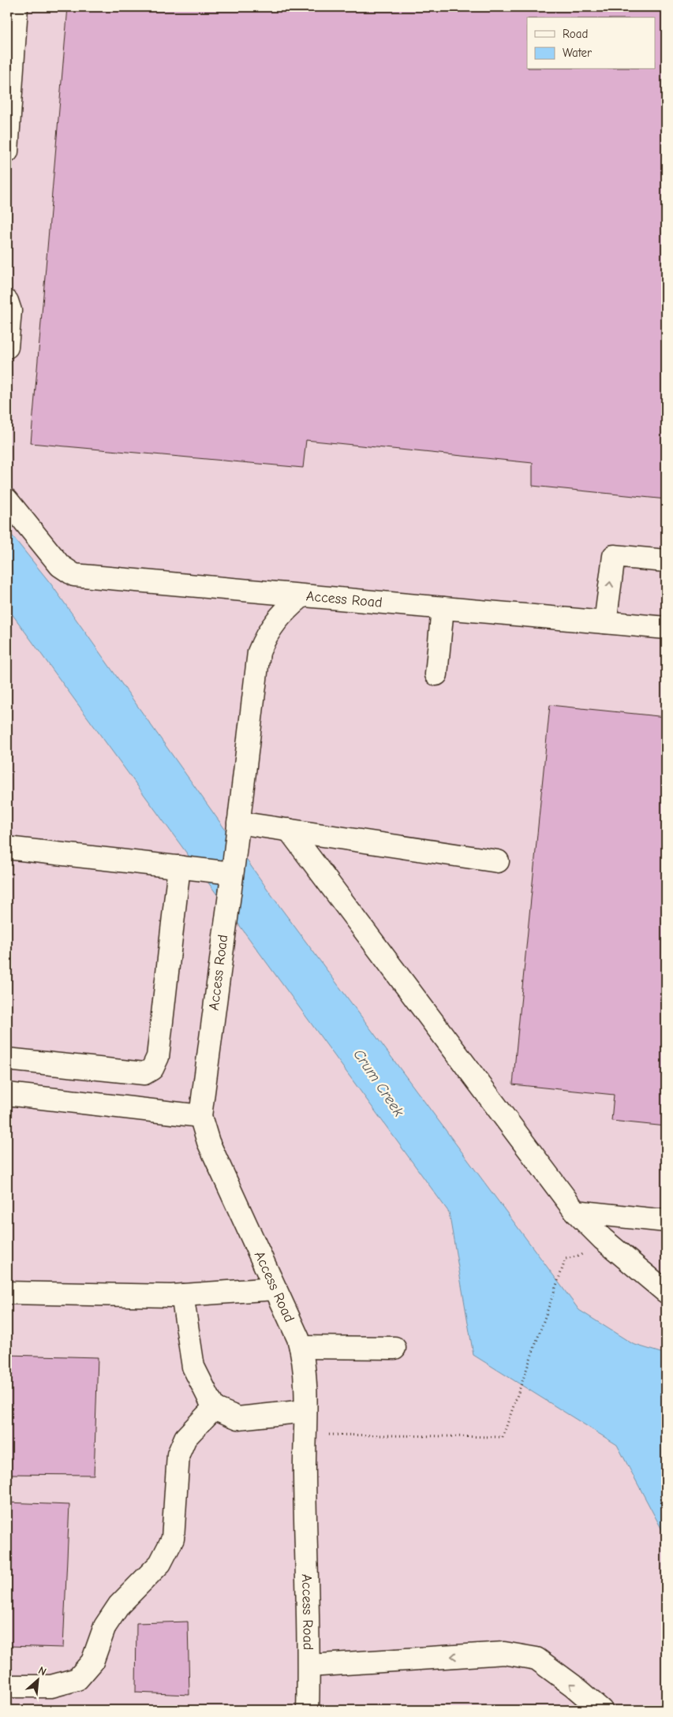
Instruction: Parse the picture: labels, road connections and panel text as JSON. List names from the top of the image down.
{
  "streets": {
    "lane": ["Access Road"]
  },
  "water": ["Crum Creek"],
  "legend": ["Road", "Water"],
  "north": "top right"
}
